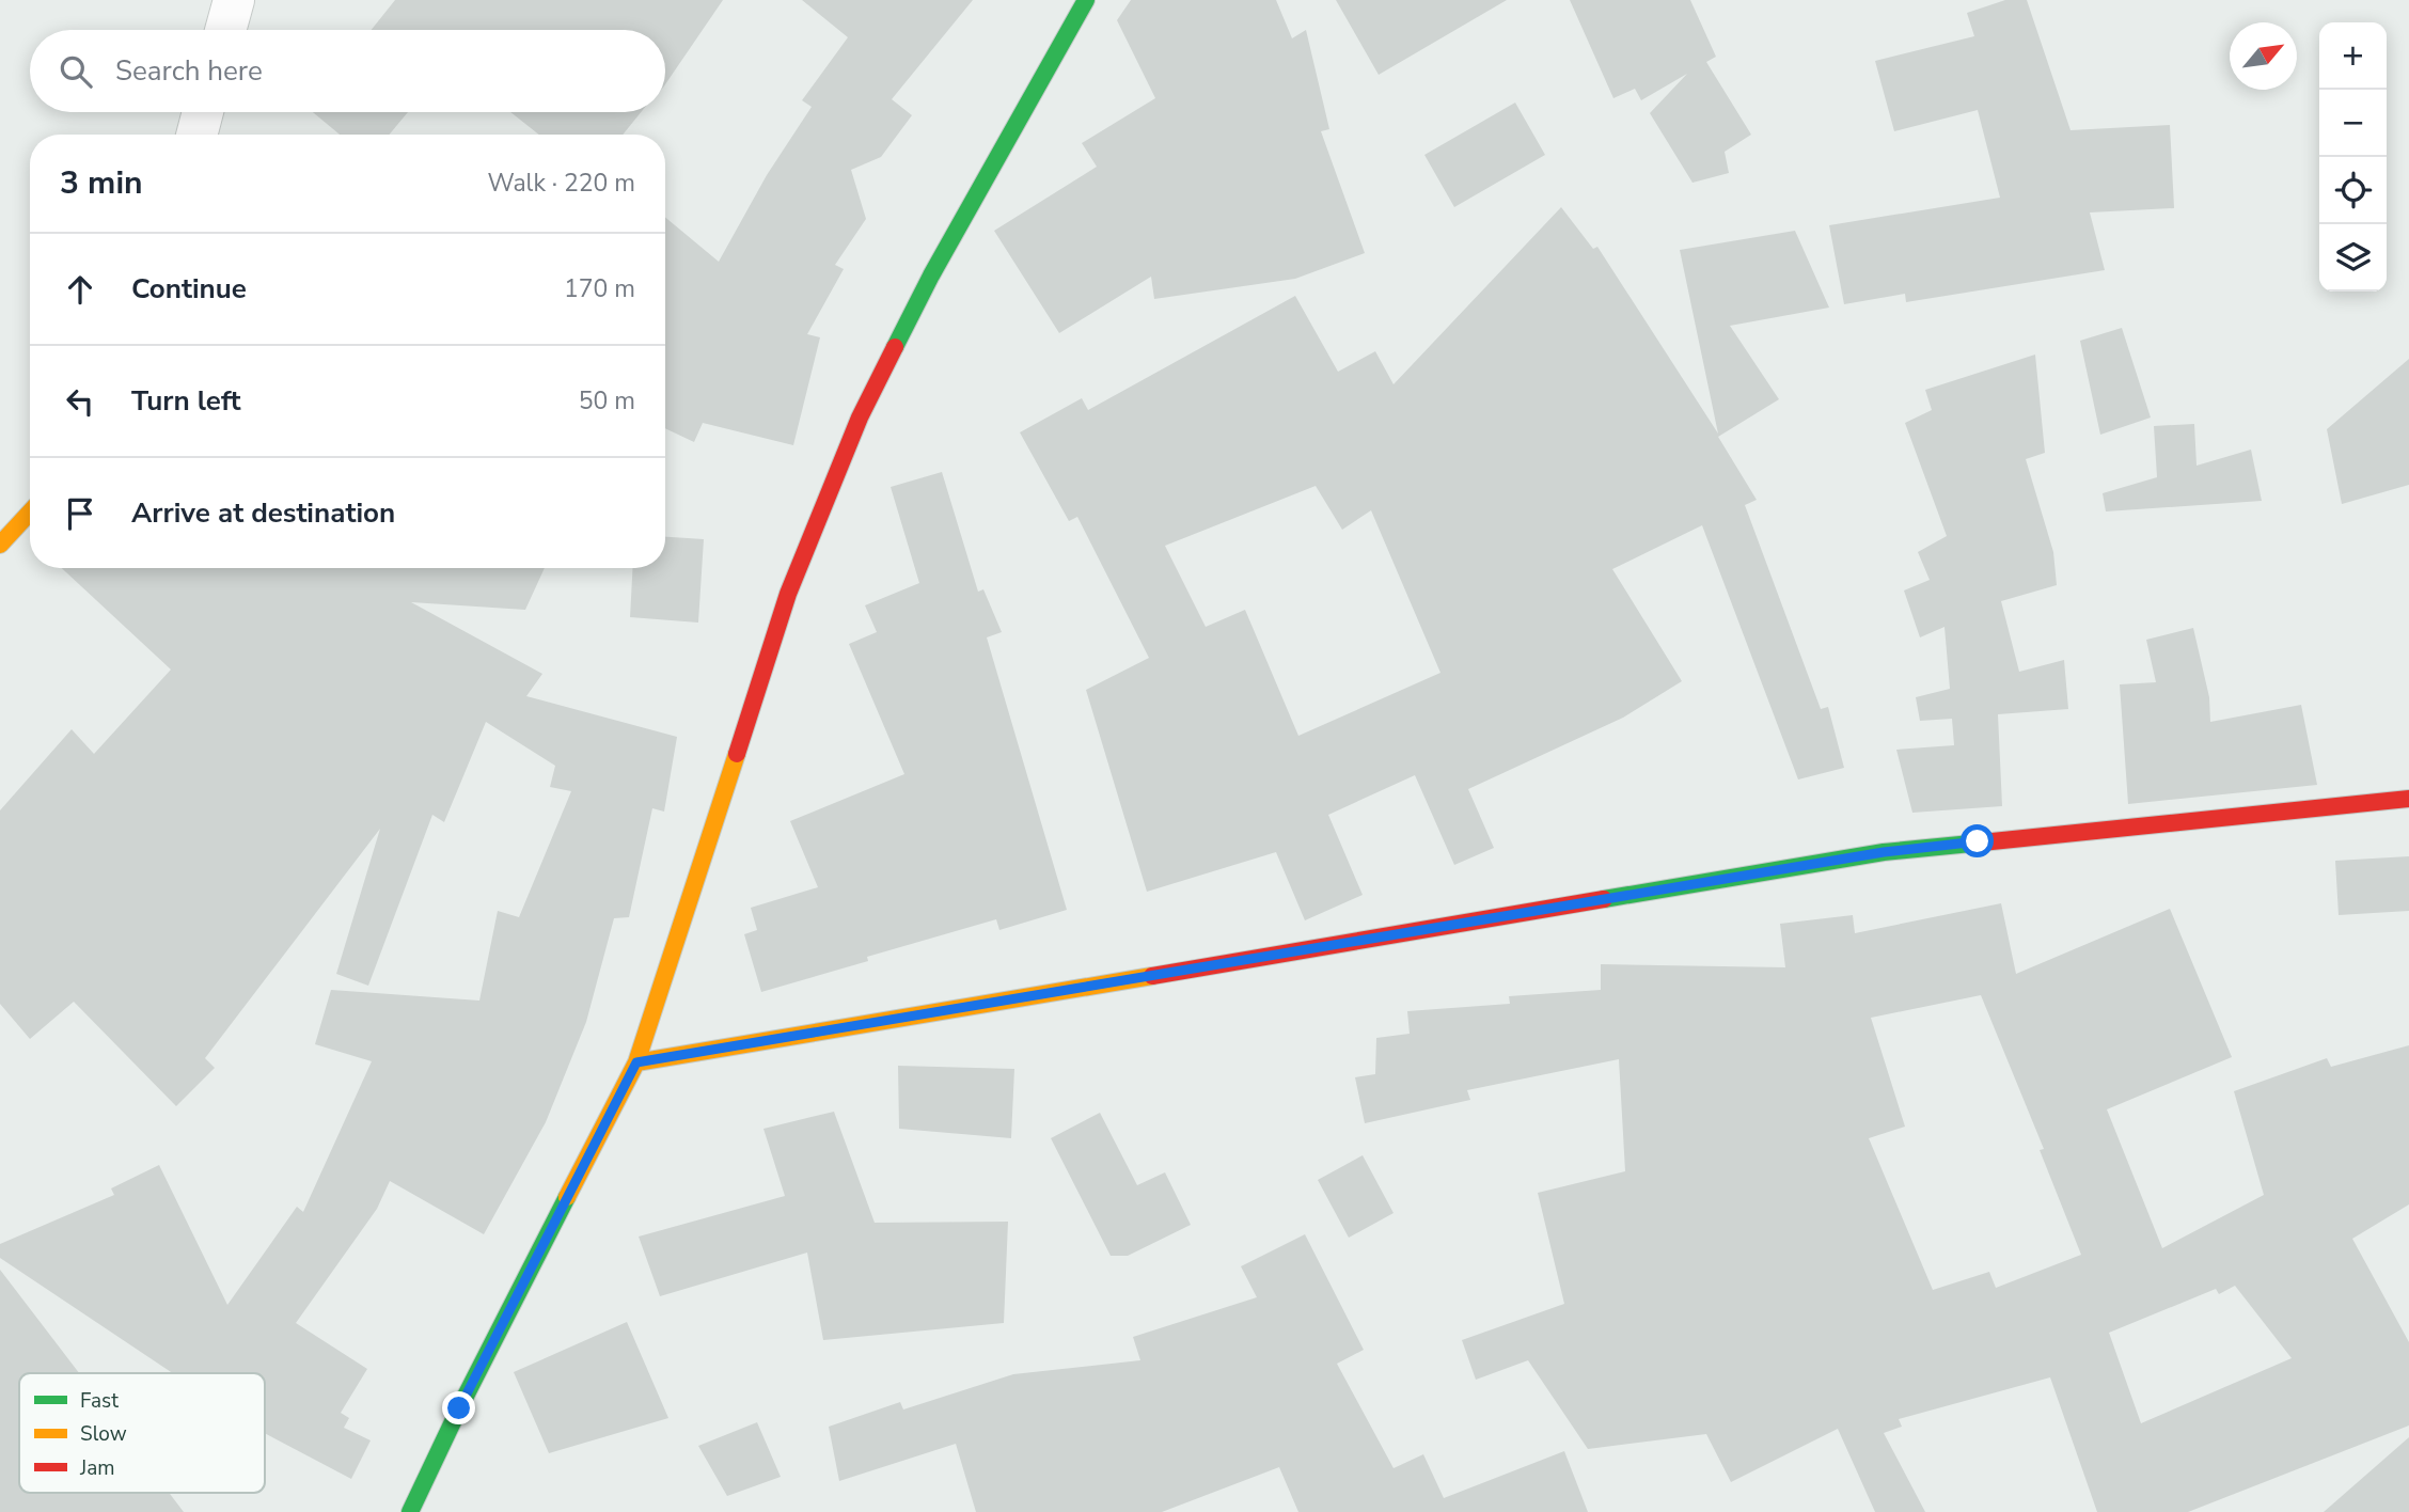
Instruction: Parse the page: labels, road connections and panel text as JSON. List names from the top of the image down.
{
  "legend": ["Fast", "Slow", "Jam"],
  "north": "top right",
  "page": {
    "map_buttons": ["+", "−"],
    "search": "Search here",
    "heading": ["3 min", "Walk · 220 m"],
    "list": [
      ["Continue", "170 m"],
      ["Turn left", "50 m"],
      "Arrive at destination"
    ]
  }
}
